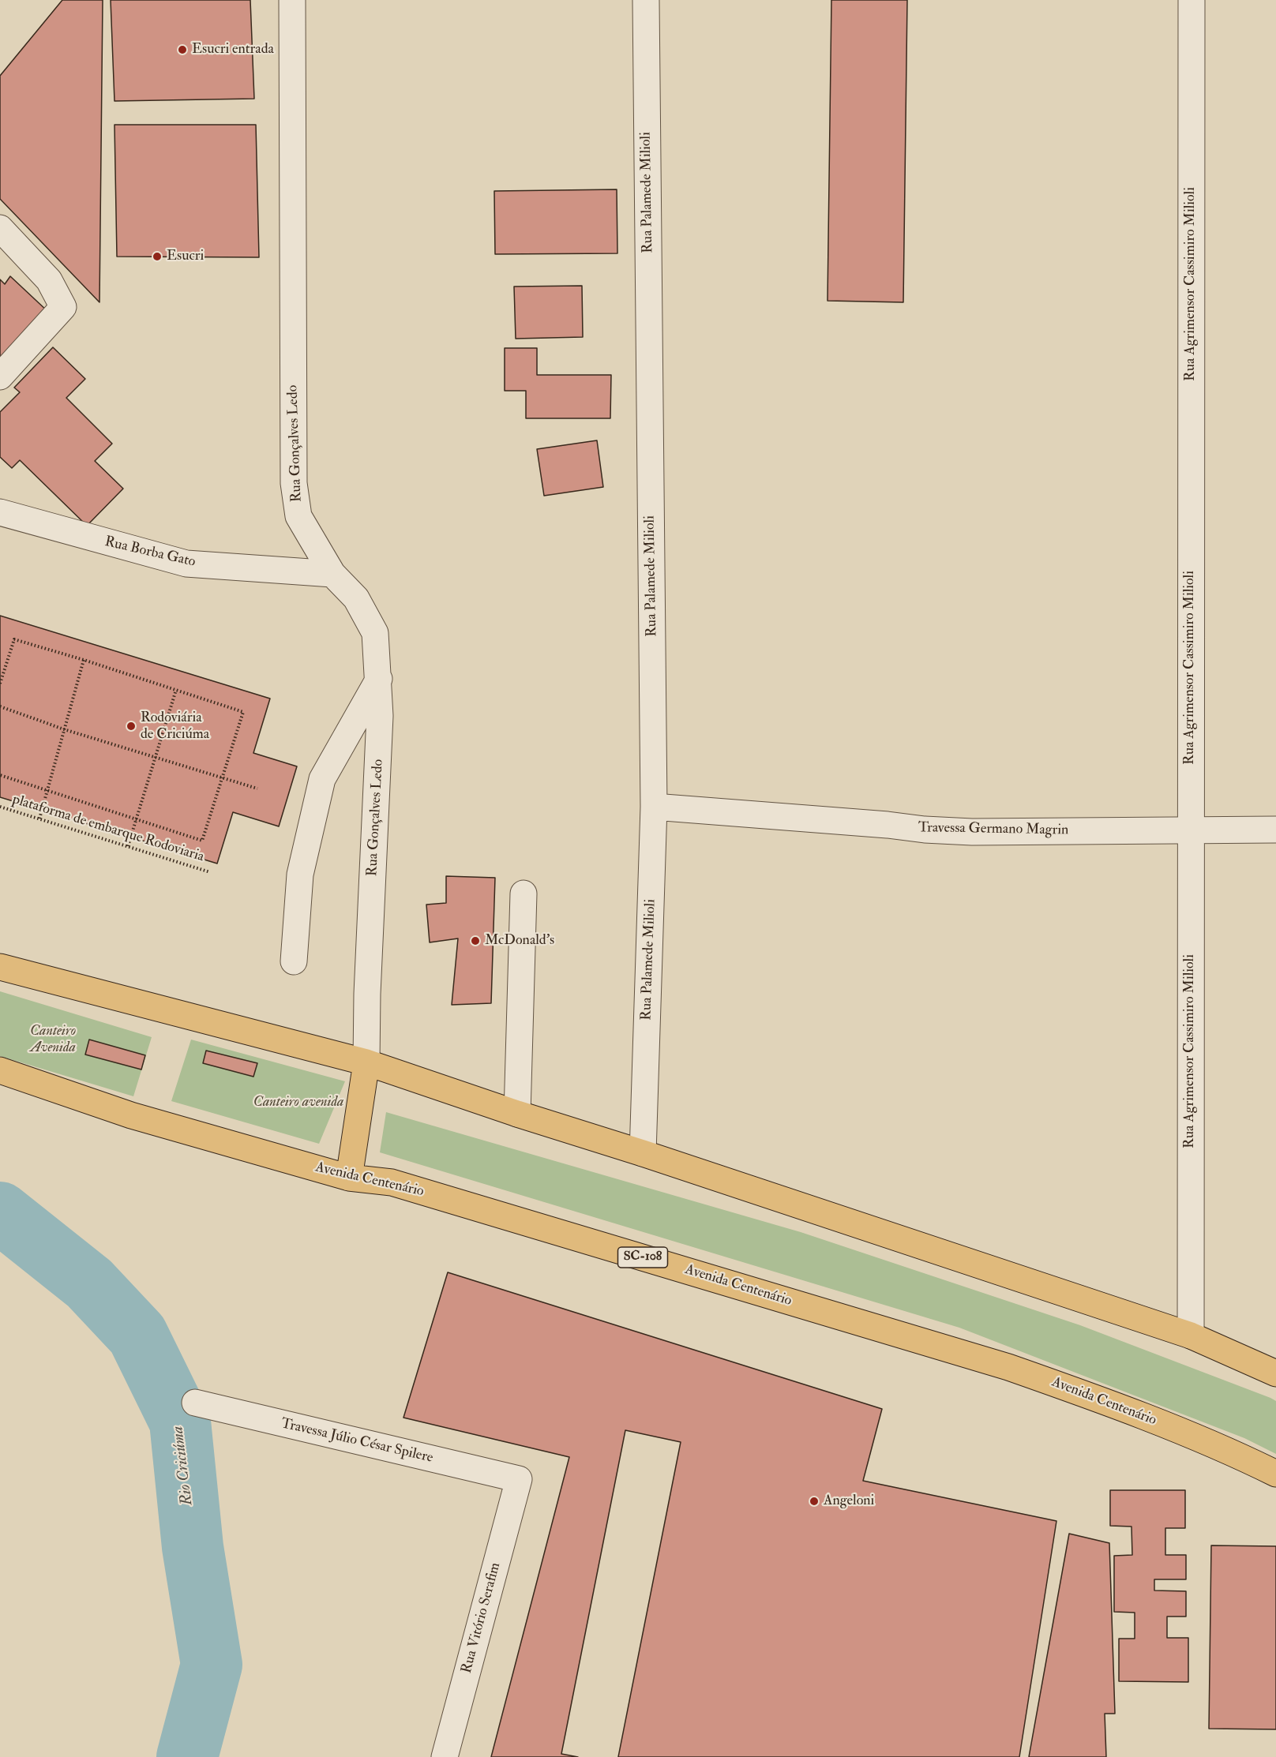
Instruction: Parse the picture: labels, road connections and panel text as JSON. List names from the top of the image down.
{
  "streets": {
    "main road": ["Avenida Centenário", "SC-108"],
    "street": [
      "Rua Palamede Milioli",
      "Rua Agrimensor Cassimiro Milioli",
      "Rua Gonçalves Ledo",
      "Rua Borba Gato",
      "Travessa Germano Magrin",
      "Travessa Júlio César Spilere",
      "Rua Vitório Serafim"
    ],
    "path": ["plataforma de embarque Rodoviaria"]
  },
  "crossings": [
    ["Rua Palamede Milioli", "Travessa Germano Magrin"],
    ["Rua Agrimensor Cassimiro Milioli", "Travessa Germano Magrin"],
    ["Rua Gonçalves Ledo", "Rua Borba Gato"],
    ["Travessa Júlio César Spilere", "Rua Vitório Serafim"]
  ],
  "water": ["Rio Criciúma"],
  "parks": ["Canteiro Avenida", "Canteiro avenida"],
  "places": [
    "Esucri entrada",
    "Esucri",
    "Rodoviária de Criciúma",
    "McDonald's",
    "Angeloni"
  ]
}
